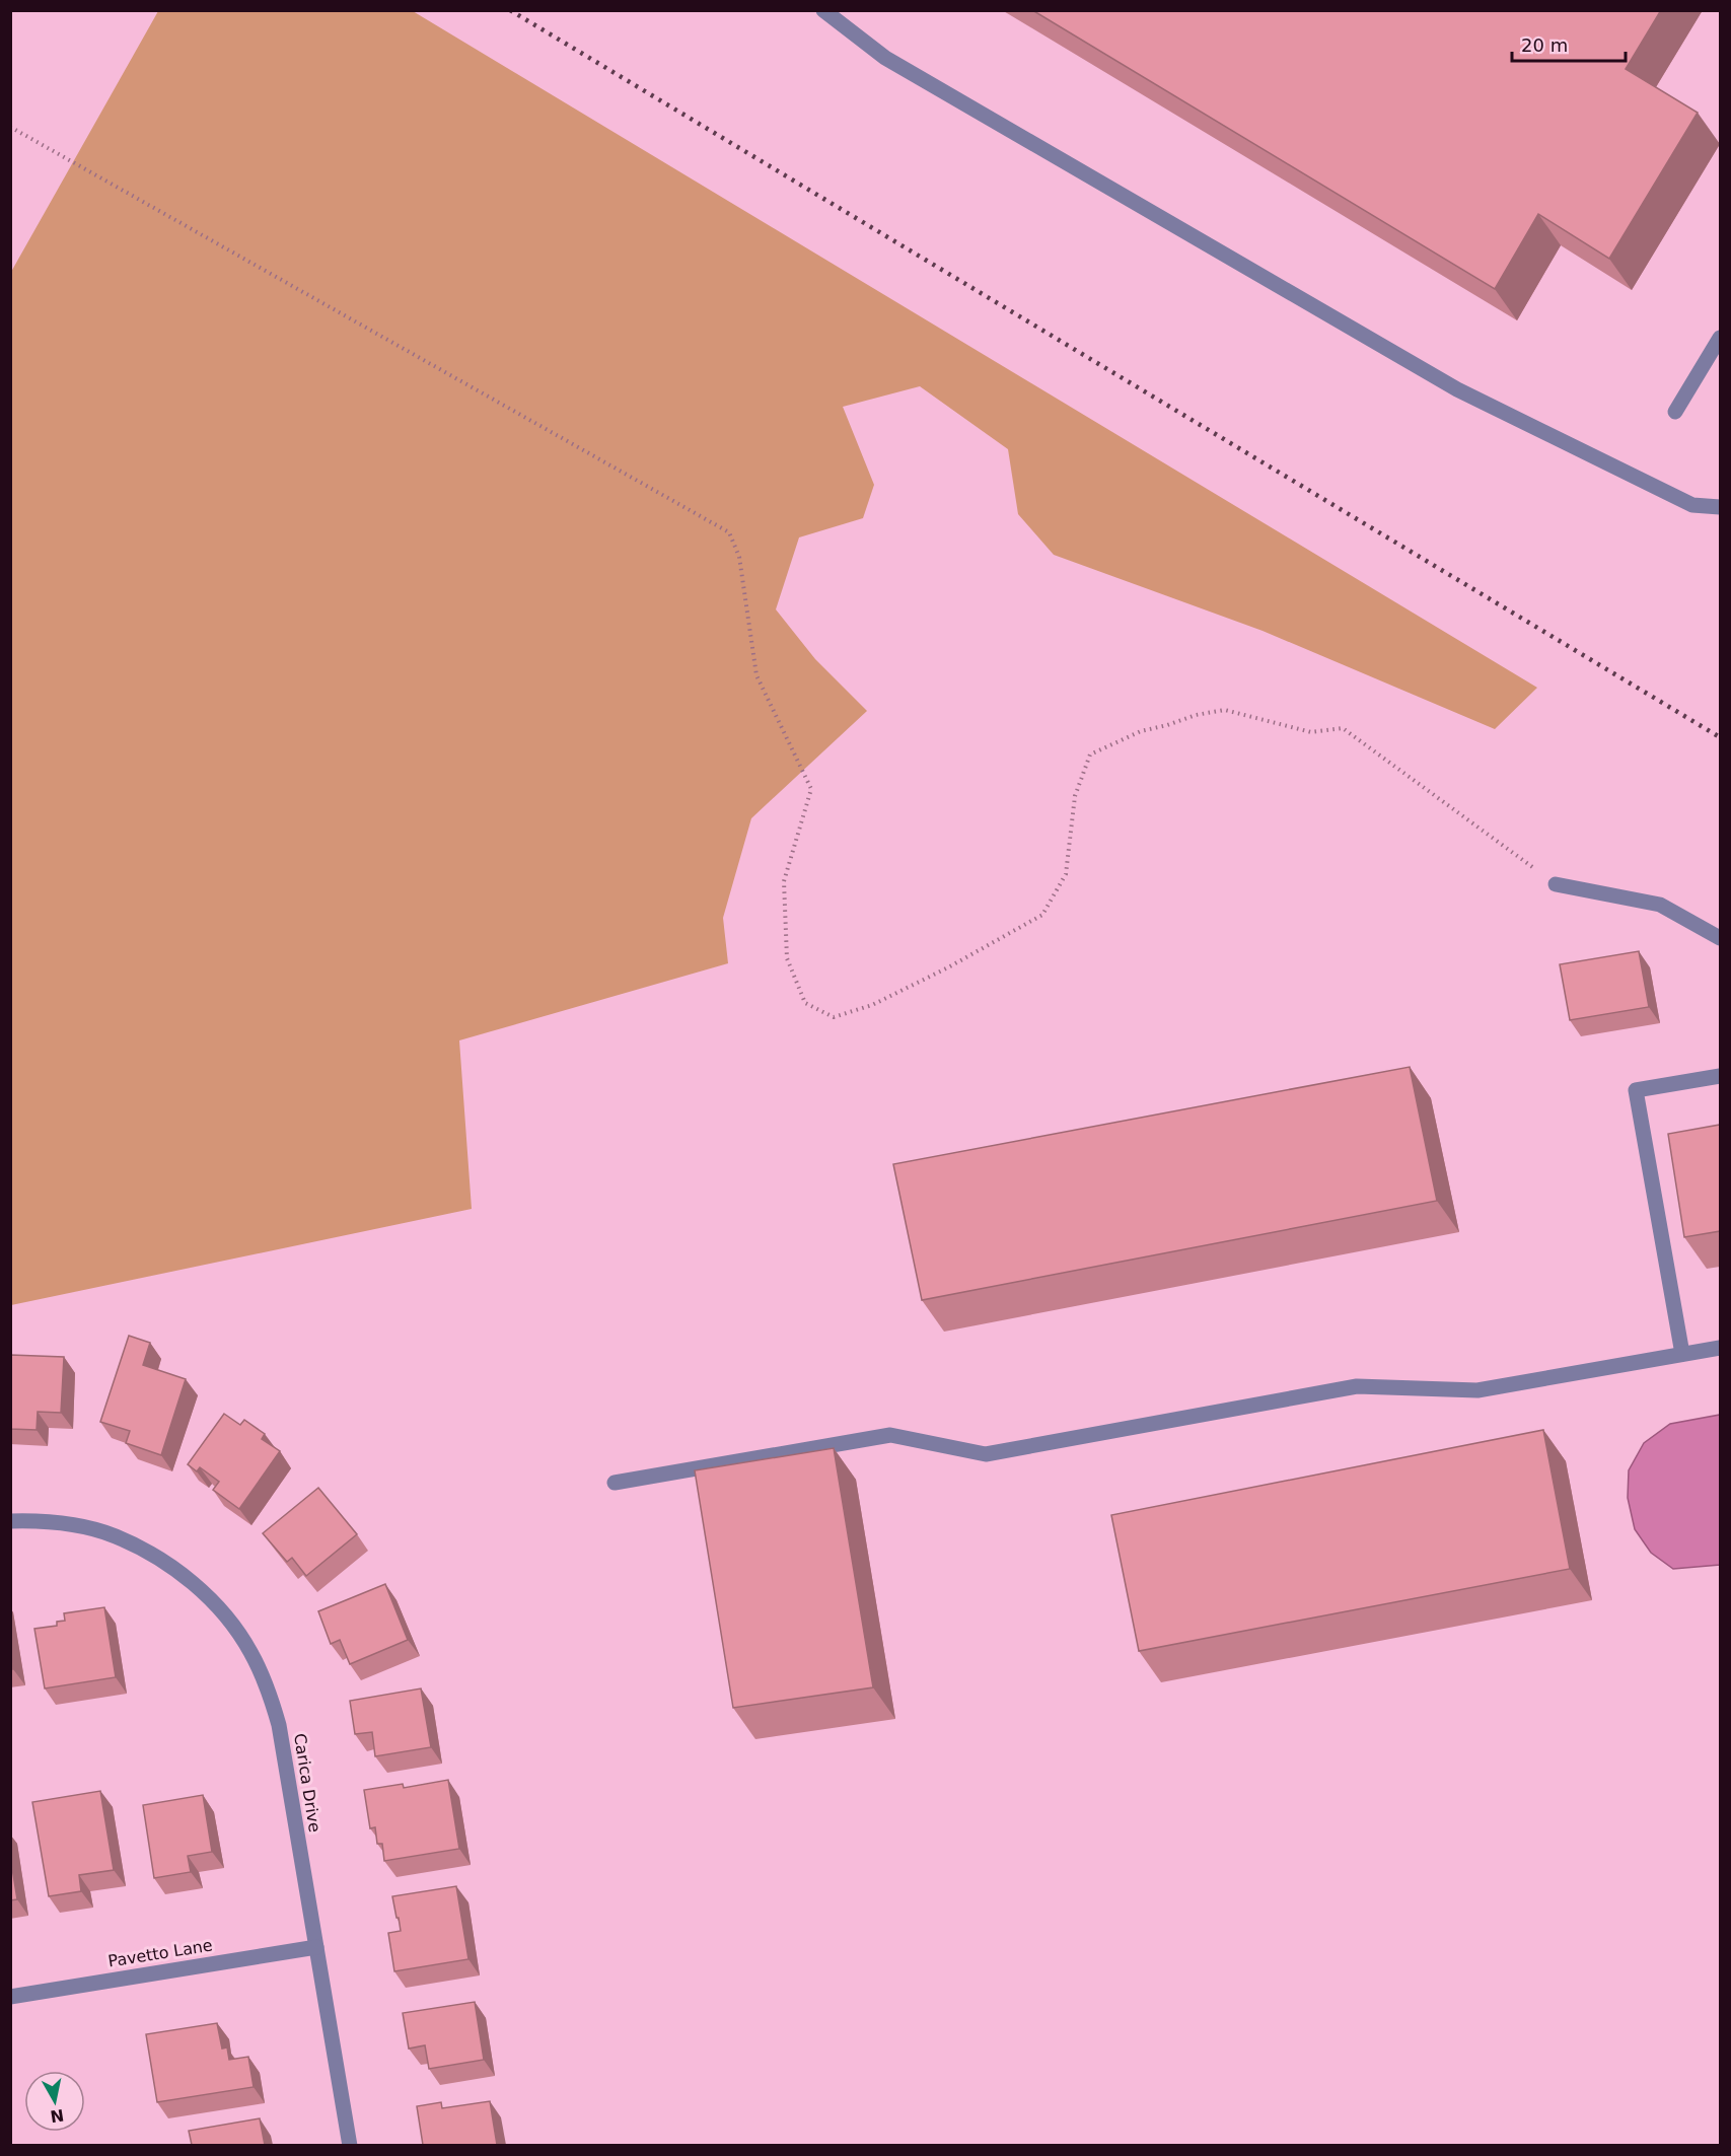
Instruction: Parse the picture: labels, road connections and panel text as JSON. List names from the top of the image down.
{
  "streets": {
    "street": ["Carica Drive", "Pavetto Lane"]
  },
  "crossings": [
    ["Carica Drive", "Pavetto Lane"]
  ],
  "scale_bar": "20 m",
  "north": "bottom"
}
